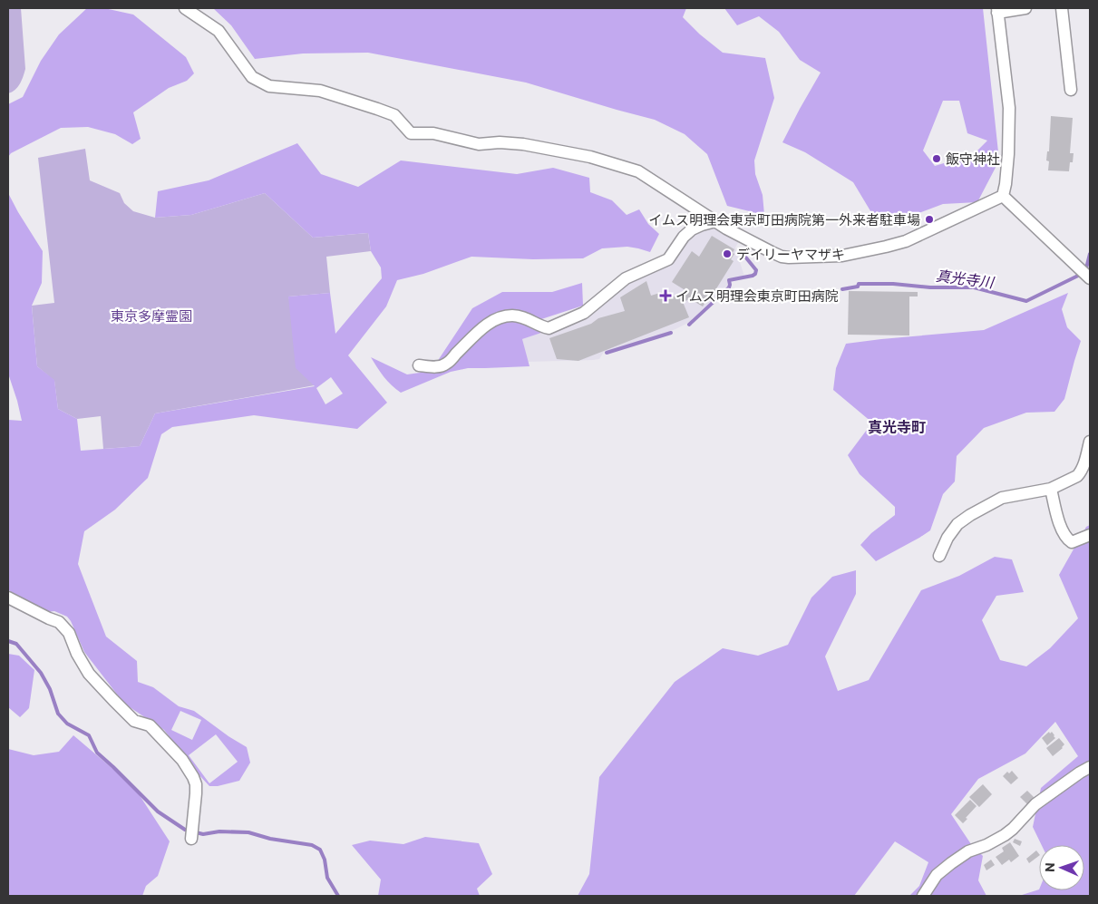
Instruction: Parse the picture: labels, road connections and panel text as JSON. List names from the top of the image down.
{
  "districts": ["真光寺町"],
  "water": ["真光寺川"],
  "parks": ["東京多摩霊園"],
  "places": {
    "other": ["飯守神社", "イムス明理会東京町田病院第一外来者駐車場", "デイリーヤマザキ"],
    "health": ["イムス明理会東京町田病院"]
  },
  "north": "left"
}
